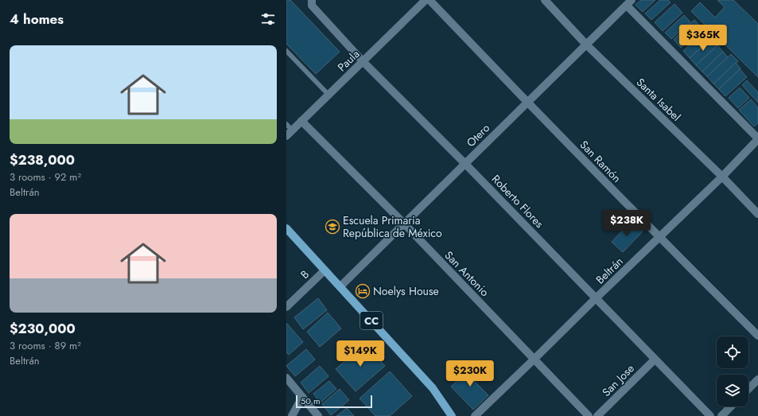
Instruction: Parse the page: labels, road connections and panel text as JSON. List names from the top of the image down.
{
  "streets": {
    "main road": ["CC"],
    "street": [
      "Paula",
      "Santa Isabel",
      "Otero",
      "San Ramón",
      "Roberto Flores",
      "Beltrán",
      "San Antonio",
      "B",
      "San Jose"
    ]
  },
  "crossings": [
    ["Paula", "Roberto Flores"],
    ["Paula", "San Antonio"],
    ["Santa Isabel", "Otero"],
    ["Santa Isabel", "Beltrán"],
    ["Otero", "San Ramón"],
    ["Otero", "Roberto Flores"],
    ["Otero", "San Antonio"],
    ["Otero", "CC"],
    ["San Ramón", "Beltrán"],
    ["Roberto Flores", "Beltrán"],
    ["Roberto Flores", "San Jose"],
    ["Beltrán", "San Antonio"],
    ["B", "CC"]
  ],
  "places": {
    "school or university": ["Escuela Primaria República de México"],
    "hotel": ["Noelys House"]
  },
  "scale_bar": "50 m",
  "page": {
    "heading": "4 homes",
    "price": [
      "$365K",
      "$238K",
      "$149K",
      "$230K"
    ],
    "list": [
      {
        "name": "$238,000",
        "note": "3 rooms · 92 m² · Beltrán"
      },
      {
        "name": "$230,000",
        "note": "3 rooms · 89 m² · Beltrán"
      }
    ],
    "scale": "50 m"
  }
}
